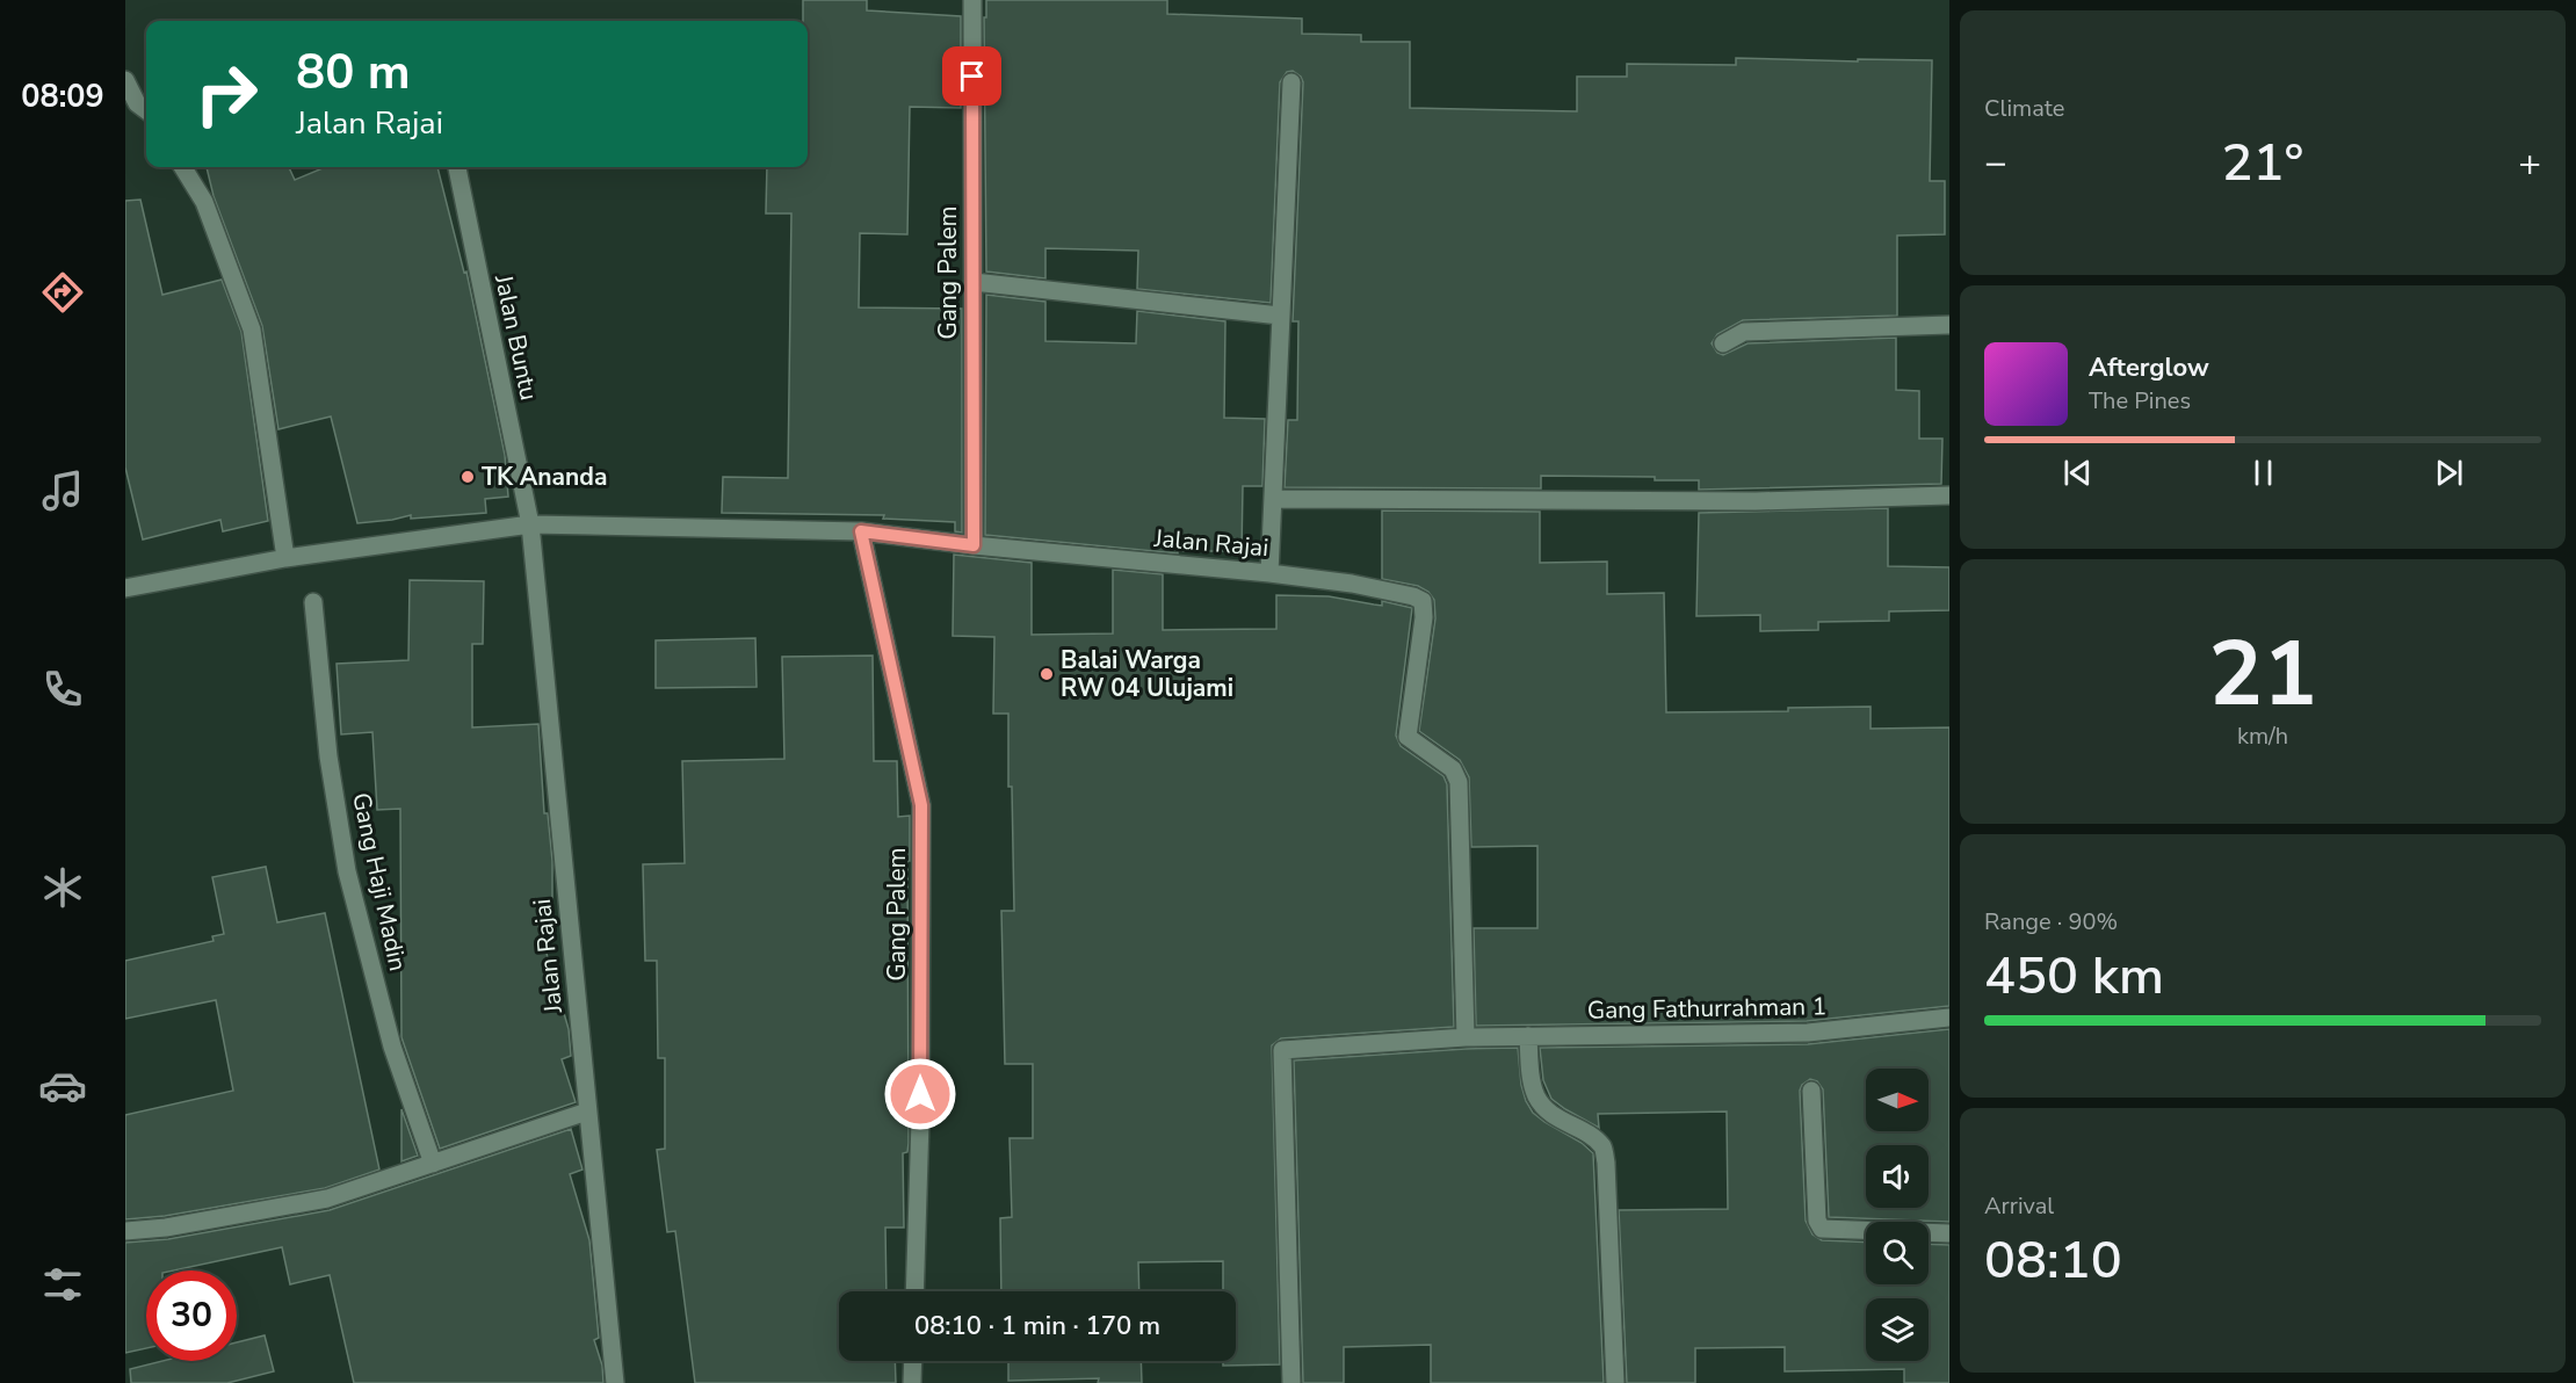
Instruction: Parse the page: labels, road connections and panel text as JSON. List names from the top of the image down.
{
  "streets": {
    "street": [
      "Gang Palem",
      "Jalan Buntu",
      "Jalan Rajai",
      "Gang Haji Madin",
      "Gang Fathurrahman 1"
    ]
  },
  "crossings": [
    ["Gang Palem", "Jalan Rajai"],
    ["Jalan Buntu", "Jalan Rajai"],
    ["Jalan Rajai", "Gang Fathurrahman 1"]
  ],
  "places": ["TK Ananda", "Balai Warga RW 04 Ulujami"],
  "north": "right",
  "page": {
    "tabs": "08:09",
    "tile": [
      "Climate",
      ["21", "km/h"],
      ["Range · 90%", "450 km"],
      ["Arrival", "08:10"]
    ],
    "turn": ["80 m", "Jalan Rajai"],
    "heat": ["−", "21°", "+"],
    "song": ["Afterglow", "The Pines"],
    "limit": "30",
    "trip": "08:10 · 1 min · 170 m"
  }
}
